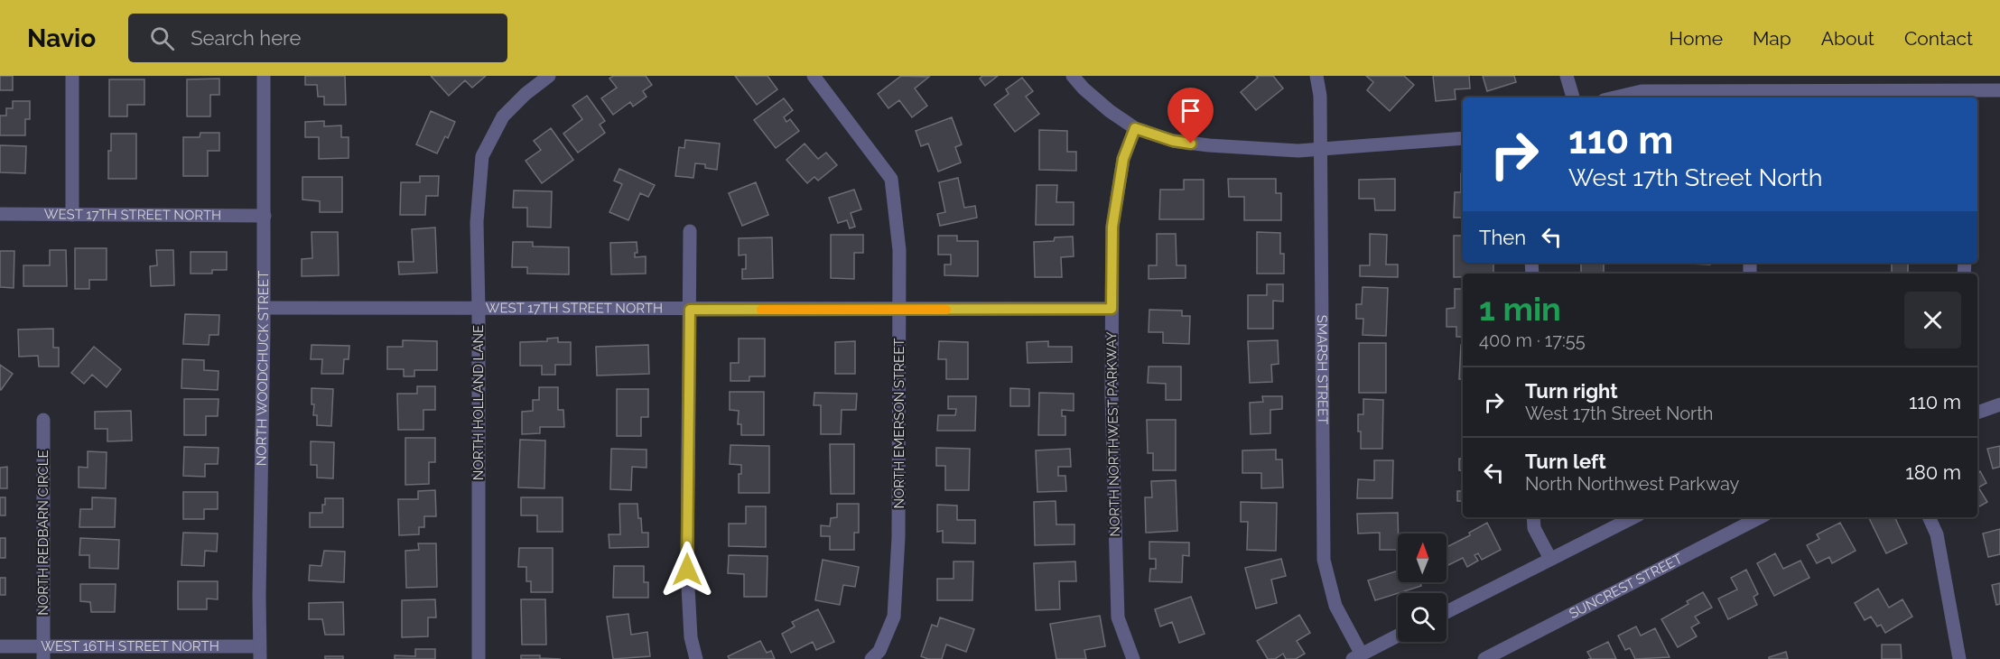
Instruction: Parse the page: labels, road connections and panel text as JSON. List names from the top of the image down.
{
  "streets": {
    "street": [
      "WEST 17TH STREET NORTH",
      "NORTH WOODCHUCK STREET",
      "SMARSH STREET",
      "NORTH HOLLAND LANE",
      "NORTH EMERSON STREET",
      "NORTH NORTHWEST PARKWAY",
      "NORTH REDBARN CIRCLE",
      "SUNCREST STREET",
      "WEST 16TH STREET NORTH"
    ]
  },
  "crossings": [
    ["WEST 17TH STREET NORTH", "NORTH WOODCHUCK STREET"],
    ["WEST 17TH STREET NORTH", "NORTH HOLLAND LANE"],
    ["WEST 17TH STREET NORTH", "NORTH EMERSON STREET"],
    ["WEST 17TH STREET NORTH", "NORTH NORTHWEST PARKWAY"],
    ["NORTH WOODCHUCK STREET", "WEST 16TH STREET NORTH"],
    ["NORTH REDBARN CIRCLE", "WEST 16TH STREET NORTH"]
  ],
  "north": "top",
  "page": {
    "header": "Navio",
    "search": "Search here",
    "nav": [
      "Home",
      "Map",
      "About",
      "Contact"
    ],
    "turn": ["110 m", "West 17th Street North"],
    "then": "Then",
    "heading": ["1 min", "400 m · 17:55"],
    "list": [
      {
        "name": "Turn right",
        "note": "West 17th Street North",
        "value": "110 m"
      },
      {
        "name": "Turn left",
        "note": "North Northwest Parkway",
        "value": "180 m"
      }
    ]
  }
}
